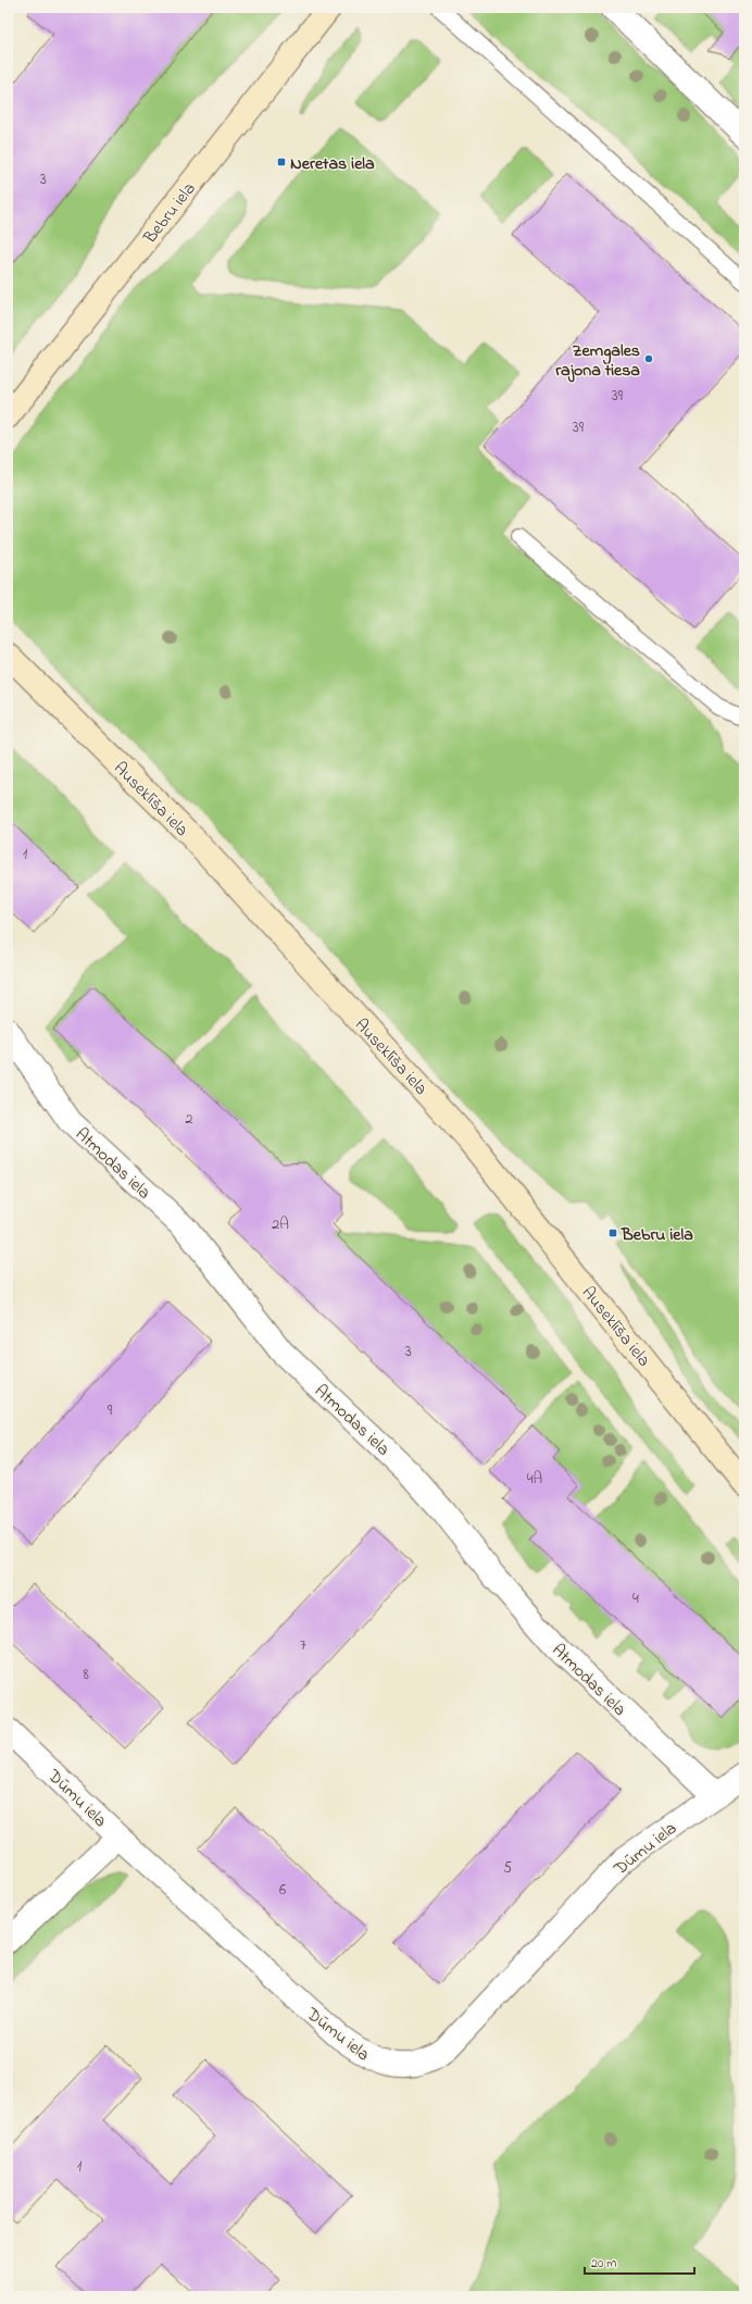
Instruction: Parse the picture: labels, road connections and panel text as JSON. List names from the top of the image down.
{
  "streets": {
    "street": [
      "Bebru iela",
      "Auseklīša iela",
      "Atmodas iela",
      "Dūmu iela"
    ]
  },
  "crossings": [
    ["Atmodas iela", "Dūmu iela"]
  ],
  "places": {
    "transit": ["Neretas iela", "Bebru iela"],
    "other": ["Zemgales rajona tiesa"]
  },
  "house_numbers": [
    "3",
    "39",
    "39",
    "1",
    "2",
    "2A",
    "3",
    "9",
    "4A",
    "4",
    "7",
    "8",
    "5",
    "6",
    "1"
  ],
  "scale_bar": "20 m"
}
